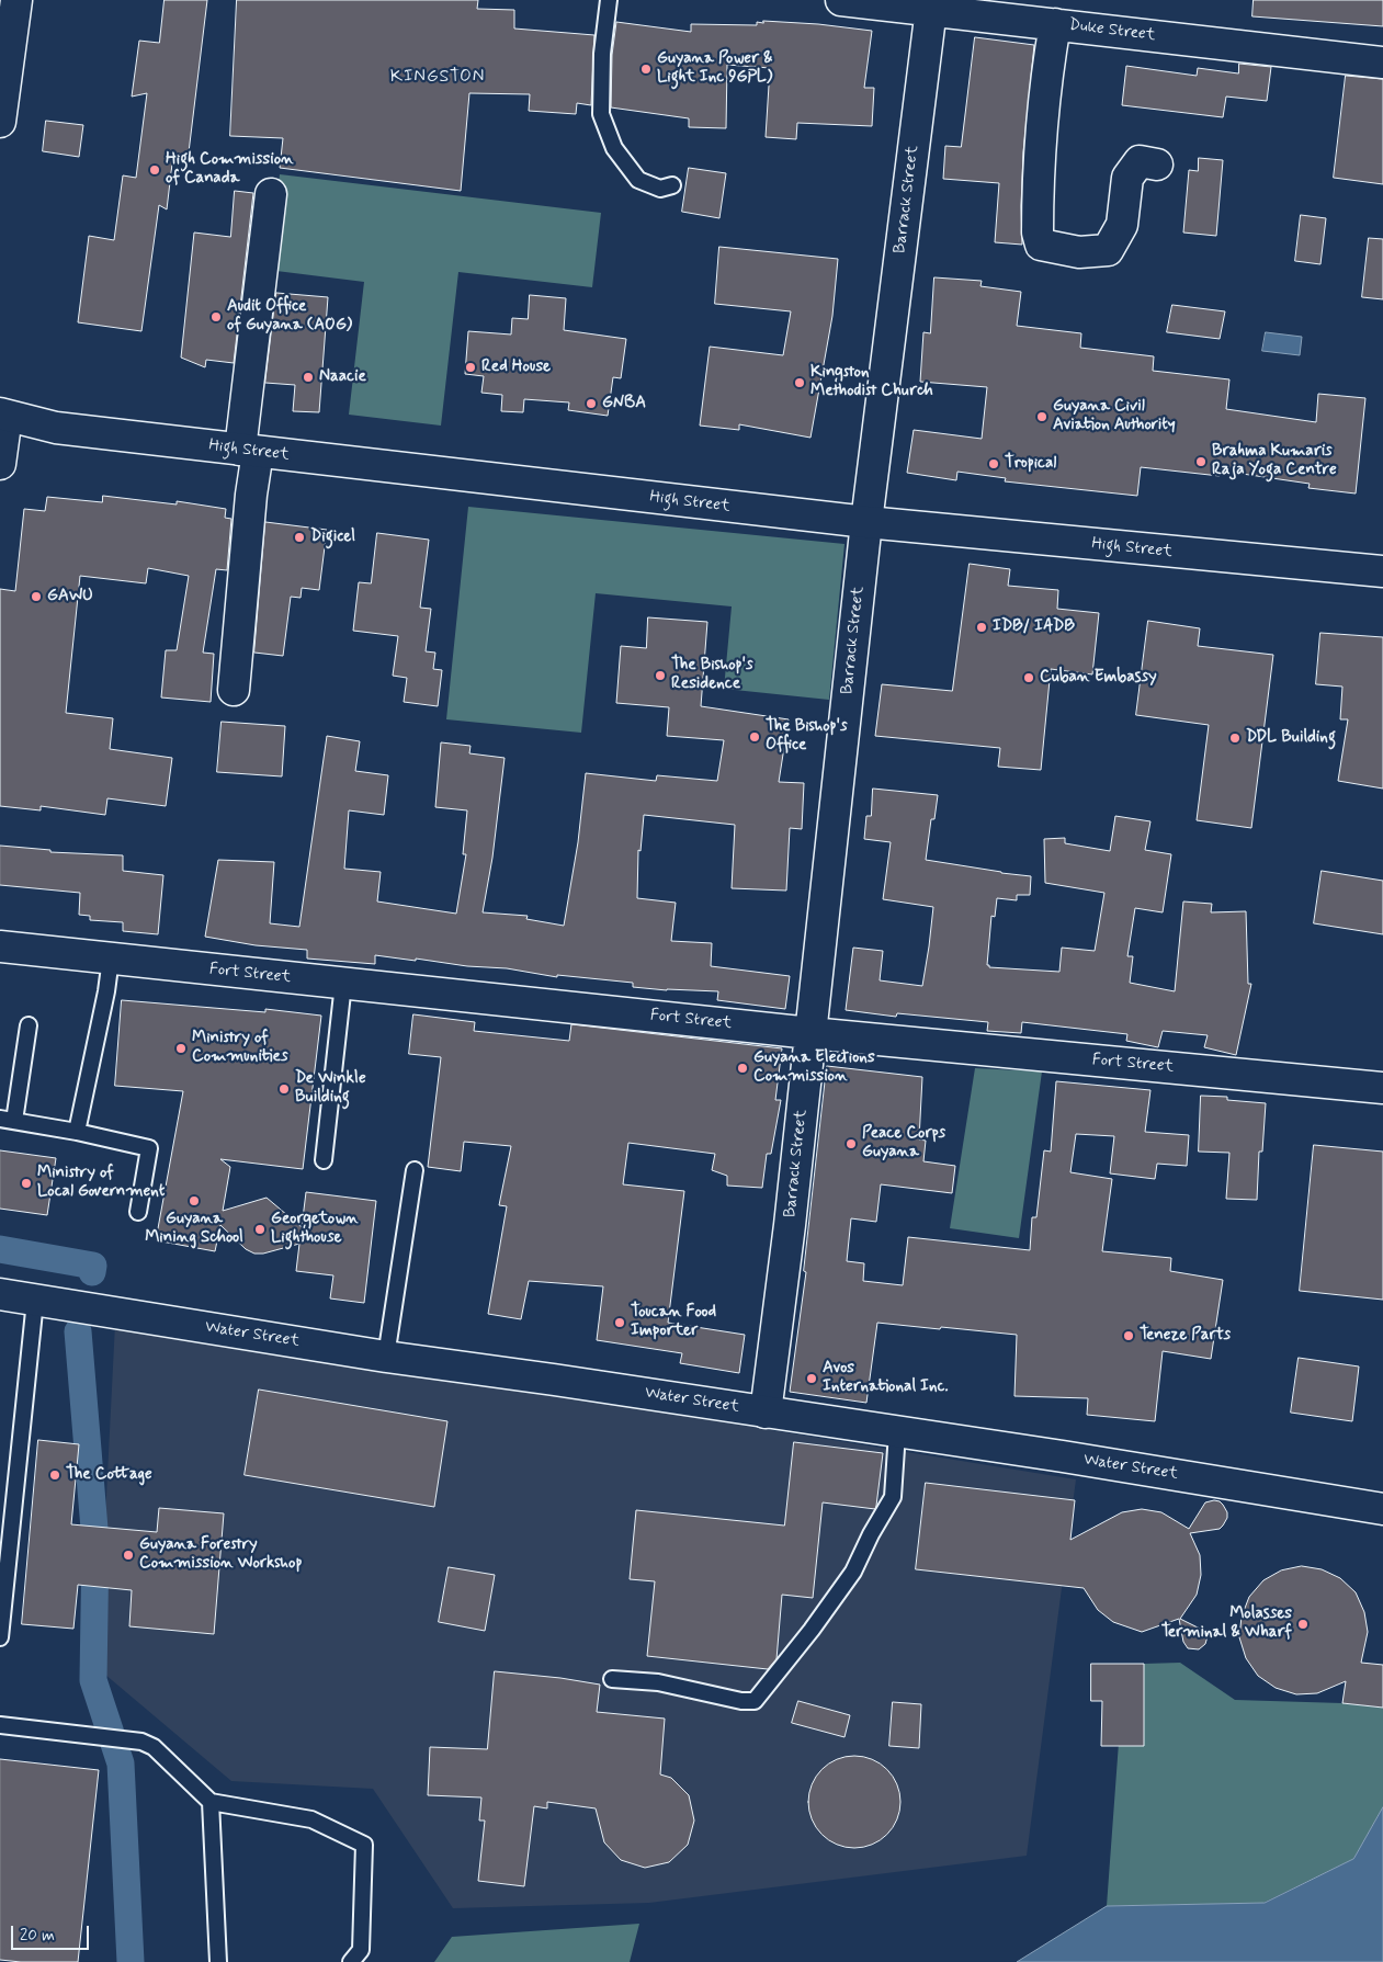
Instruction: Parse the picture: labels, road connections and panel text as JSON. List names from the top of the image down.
{
  "streets": {
    "street": [
      "Duke Street",
      "Barrack Street",
      "High Street",
      "Fort Street",
      "Water Street"
    ]
  },
  "crossings": [
    ["Duke Street", "Barrack Street"],
    ["Barrack Street", "High Street"],
    ["Barrack Street", "Fort Street"],
    ["Barrack Street", "Water Street"]
  ],
  "districts": ["KINGSTON"],
  "places": [
    "Guyana Power & Light Inc 9GPL)",
    "High Commission of Canada",
    "Audit Office of Guyana (AOG)",
    "Red House",
    "Naacie",
    "Kingston Methodist Church",
    "GNBA",
    "Guyana Civil Aviation Authority",
    "Brahma Kumaris Raja Yoga Centre",
    "Tropical",
    "Digicel",
    "GAWU",
    "IDB/ IADB",
    "The Bishop's Residence",
    "Cuban Embassy",
    "The Bishop's Office",
    "DDL Building",
    "Ministry of Communities",
    "Guyana Elections Commission",
    "De Winkle Building",
    "Peace Corps Guyana",
    "Ministry of Local Government",
    "Guyana Mining School",
    "Georgetown Lighthouse",
    "Toucan Food Importer",
    "Teneze Parts",
    "Avos International Inc.",
    "The Cottage",
    "Guyana Forestry Commission Workshop",
    "Molasses Terminal & Wharf"
  ],
  "scale_bar": "20 m"
}
